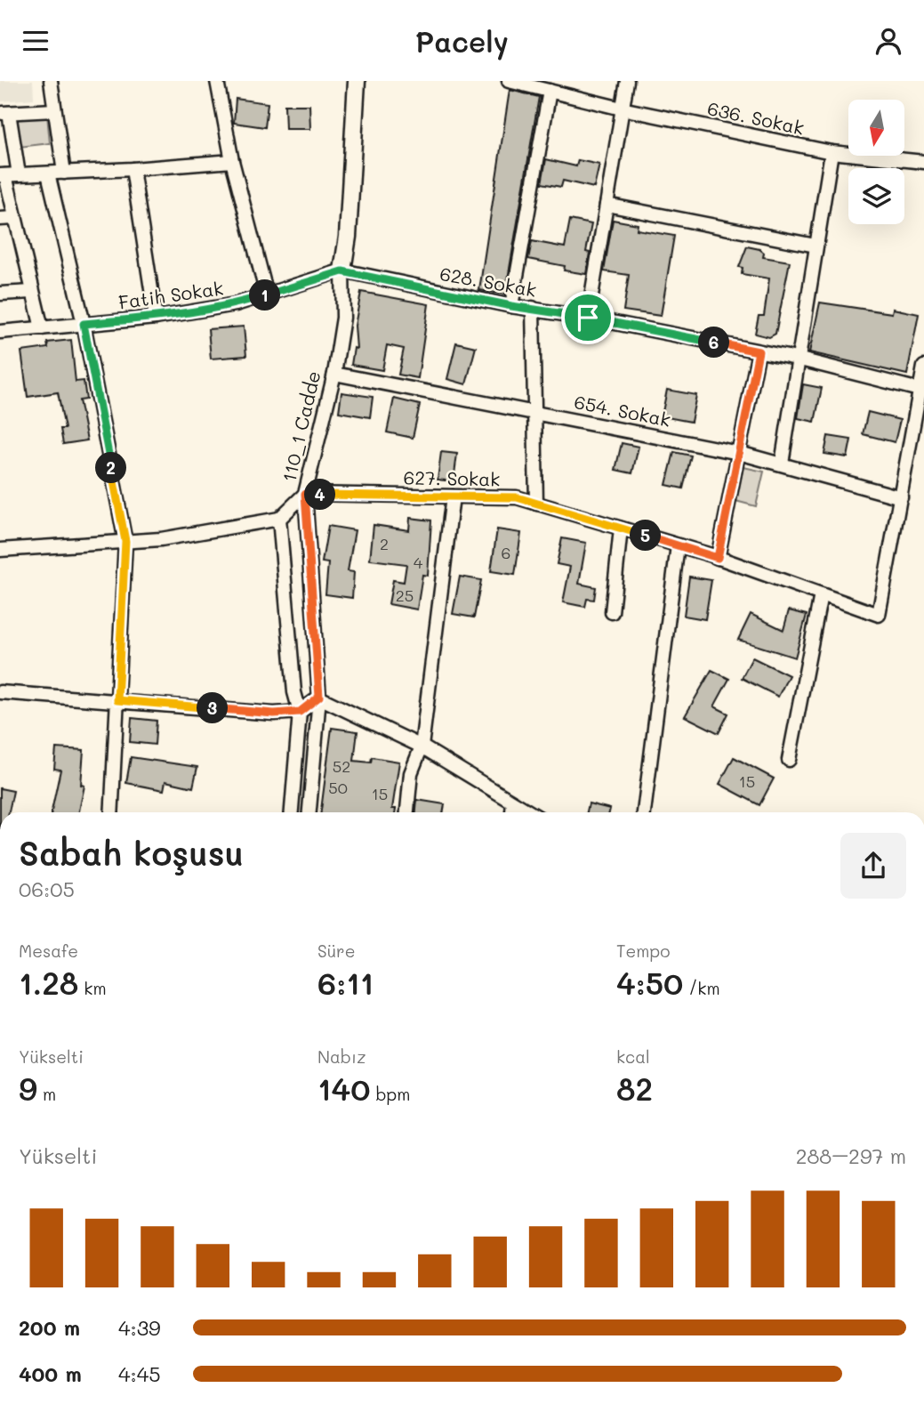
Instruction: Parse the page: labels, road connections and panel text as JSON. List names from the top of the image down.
{
  "streets": {
    "street": [
      "636. Sokak",
      "628. Sokak",
      "Fatih Sokak",
      "654. Sokak",
      "110_1 Cadde",
      "627. Sokak"
    ]
  },
  "crossings": [
    ["628. Sokak", "Fatih Sokak"],
    ["628. Sokak", "110_1 Cadde"],
    ["Fatih Sokak", "110_1 Cadde"],
    ["654. Sokak", "110_1 Cadde"],
    ["654. Sokak", "627. Sokak"],
    ["110_1 Cadde", "627. Sokak"]
  ],
  "house_numbers": [
    "2",
    "6",
    "4",
    "25",
    "52",
    "15",
    "50",
    "15"
  ],
  "north": "bottom",
  "page": {
    "header": "Pacely",
    "pins": [
      "1",
      "6",
      "2",
      "4",
      "5",
      "3"
    ],
    "heading": ["Sabah koşusu", "06:05"],
    "stats": [
      ["Mesafe", "1.28 km"],
      ["Süre", "6:11"],
      ["Tempo", "4:50 /km"],
      ["Yükselti", "9 m"],
      ["Nabız", "140 bpm"],
      ["kcal", "82"]
    ],
    "chart": ["Yükselti", "288–297 m"],
    "list": [
      {
        "name": "200 m",
        "note": "4:39"
      },
      {
        "name": "400 m",
        "note": "4:45"
      }
    ]
  }
}
